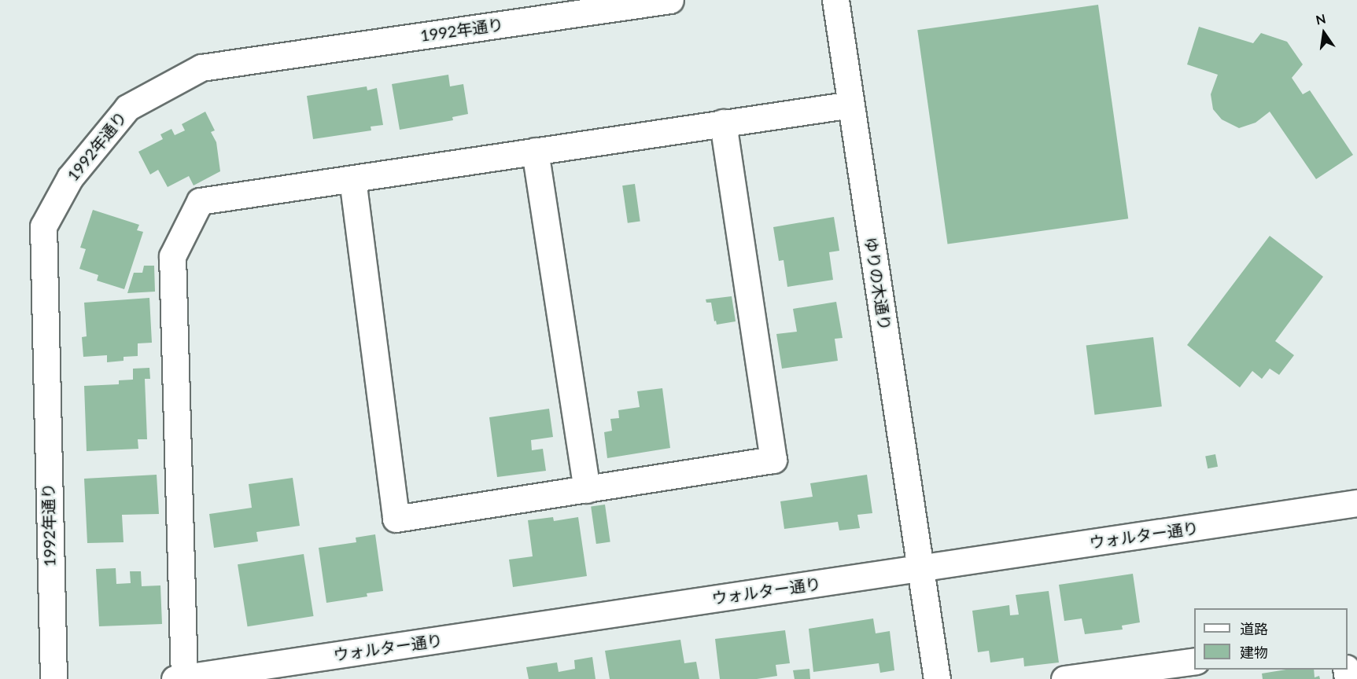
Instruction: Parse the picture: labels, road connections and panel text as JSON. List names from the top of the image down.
{
  "streets": {
    "street": ["1992年通り", "ゆりの木通り", "ウォルター通り"]
  },
  "crossings": [
    ["ゆりの木通り", "ウォルター通り"]
  ],
  "legend": ["道路", "建物"],
  "north": "top"
}
